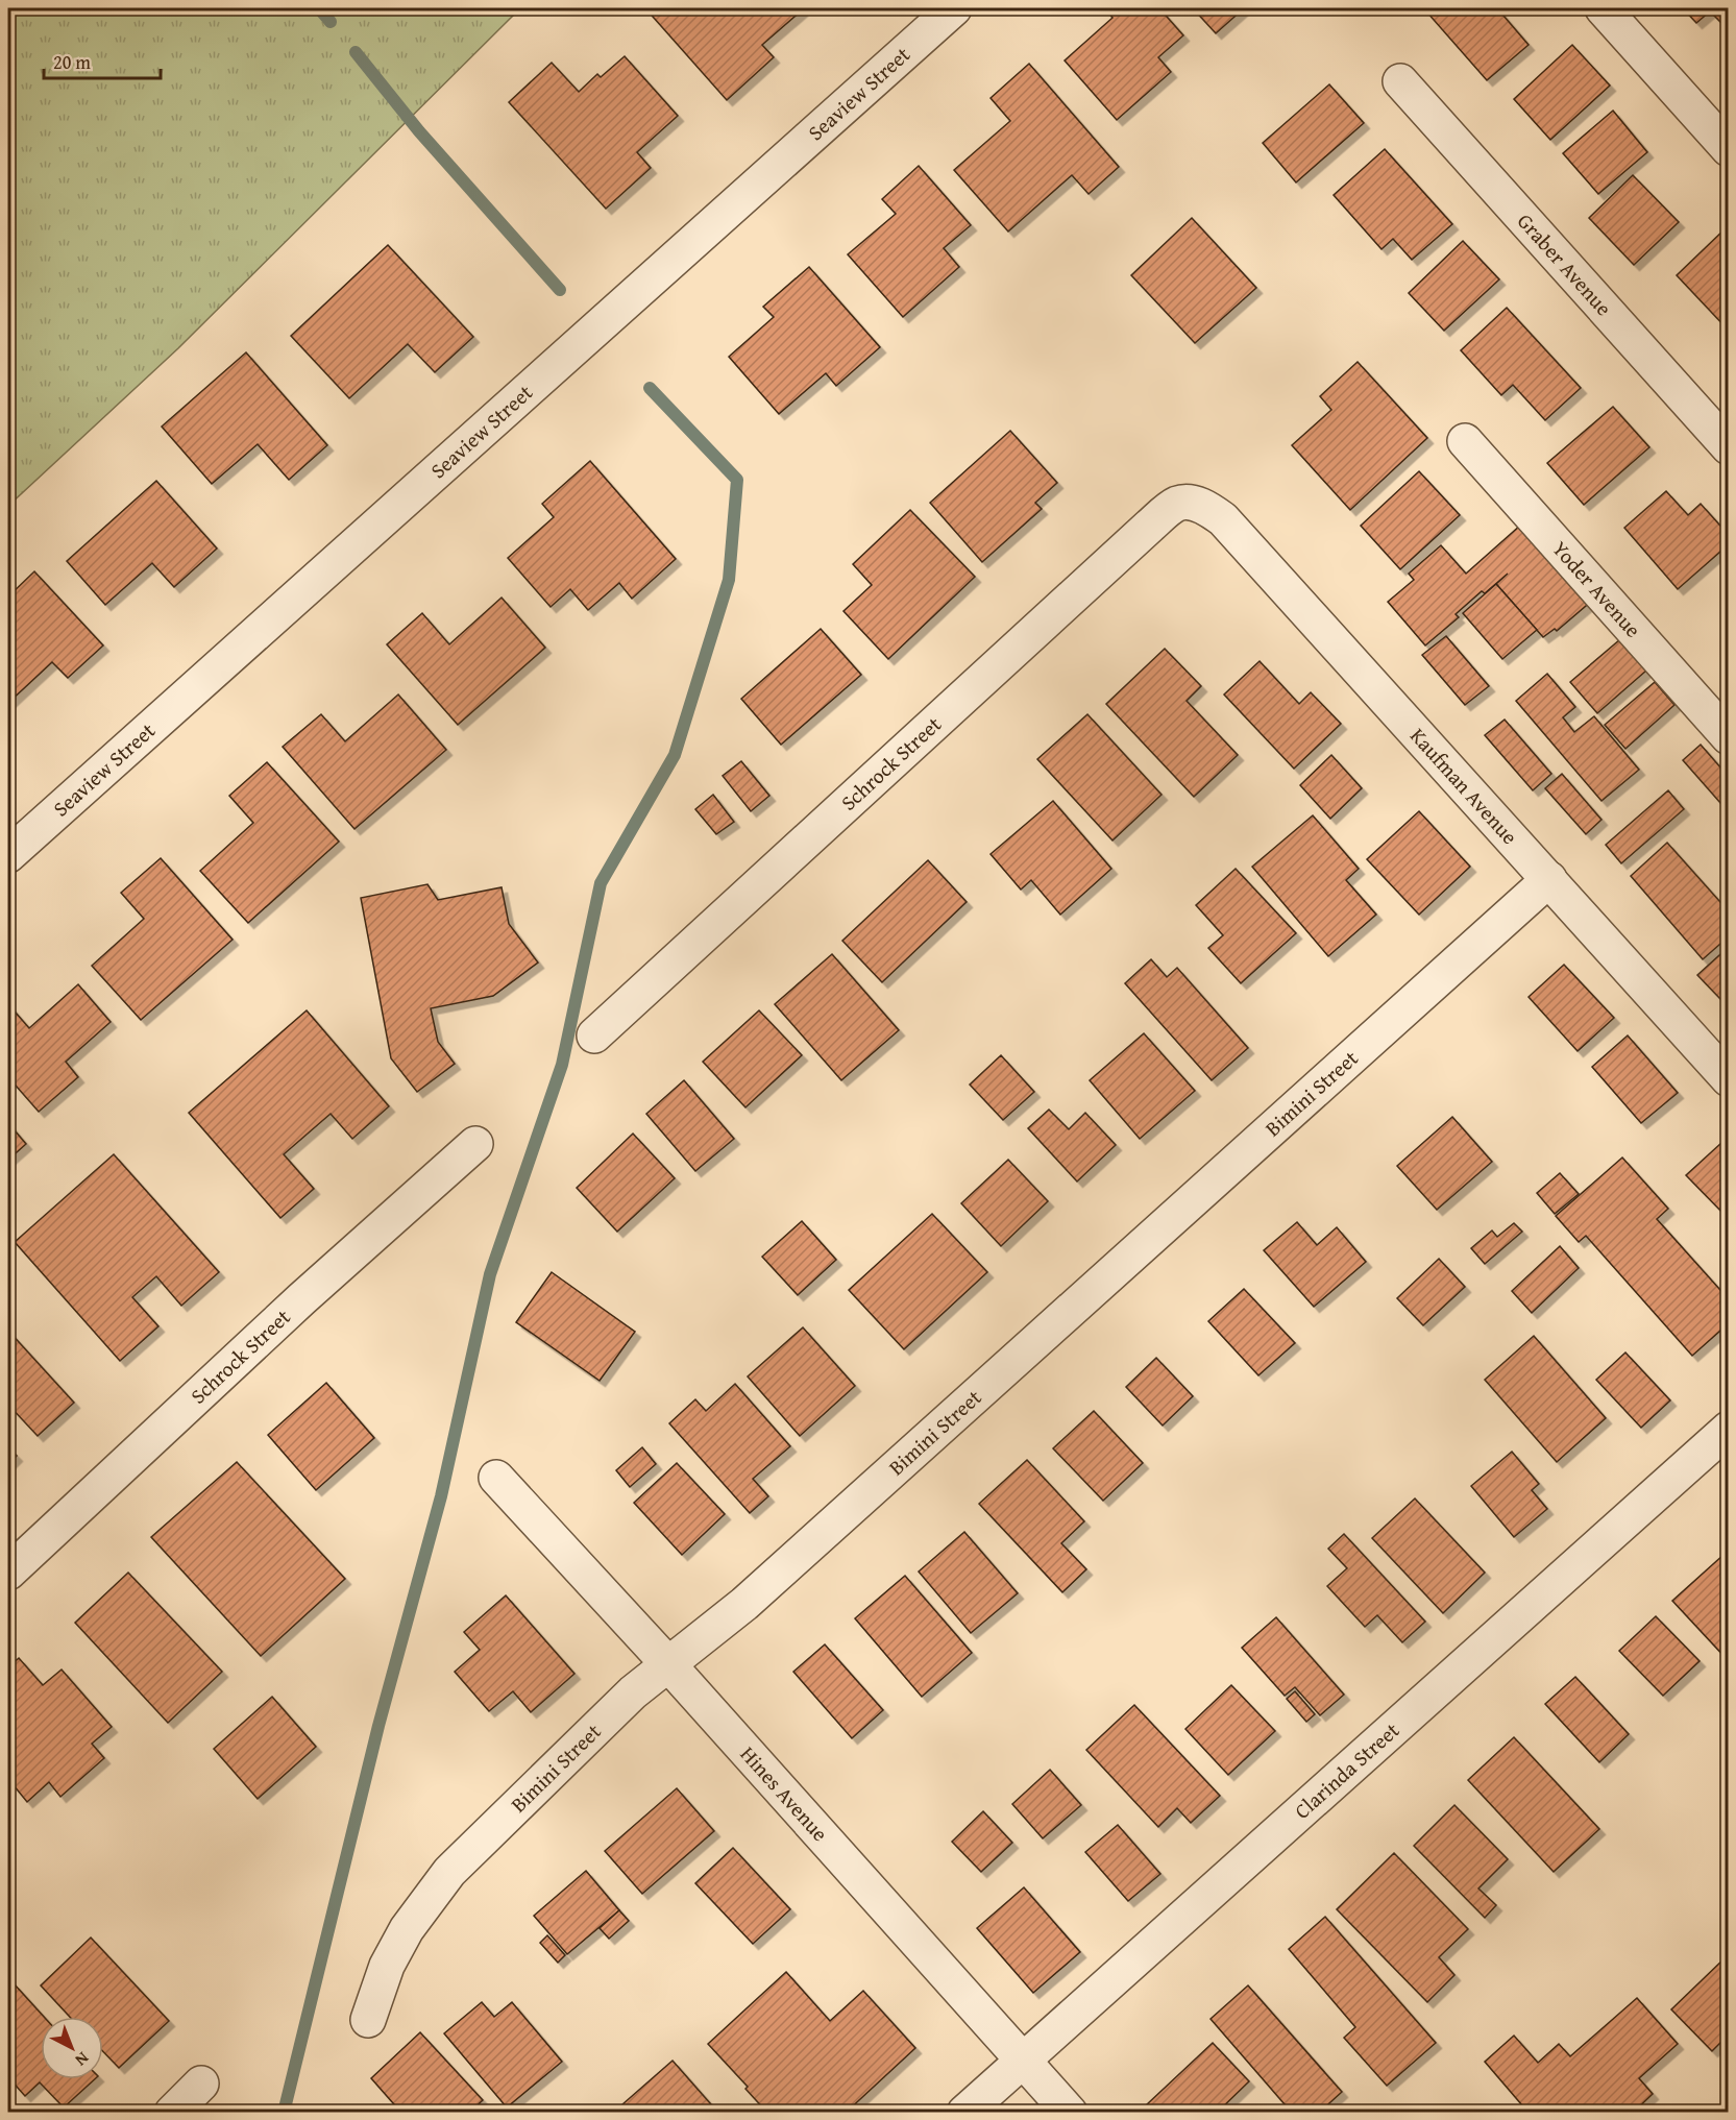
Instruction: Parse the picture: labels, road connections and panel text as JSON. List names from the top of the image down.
{
  "streets": {
    "street": [
      "Seaview Street",
      "Graber Avenue",
      "Yoder Avenue",
      "Schrock Street",
      "Kaufman Avenue",
      "Bimini Street",
      "Clarinda Street",
      "Hines Avenue"
    ]
  },
  "crossings": [
    ["Schrock Street", "Kaufman Avenue"],
    ["Kaufman Avenue", "Bimini Street"],
    ["Bimini Street", "Hines Avenue"],
    ["Clarinda Street", "Hines Avenue"]
  ],
  "scale_bar": "20 m",
  "north": "bottom right"
}
